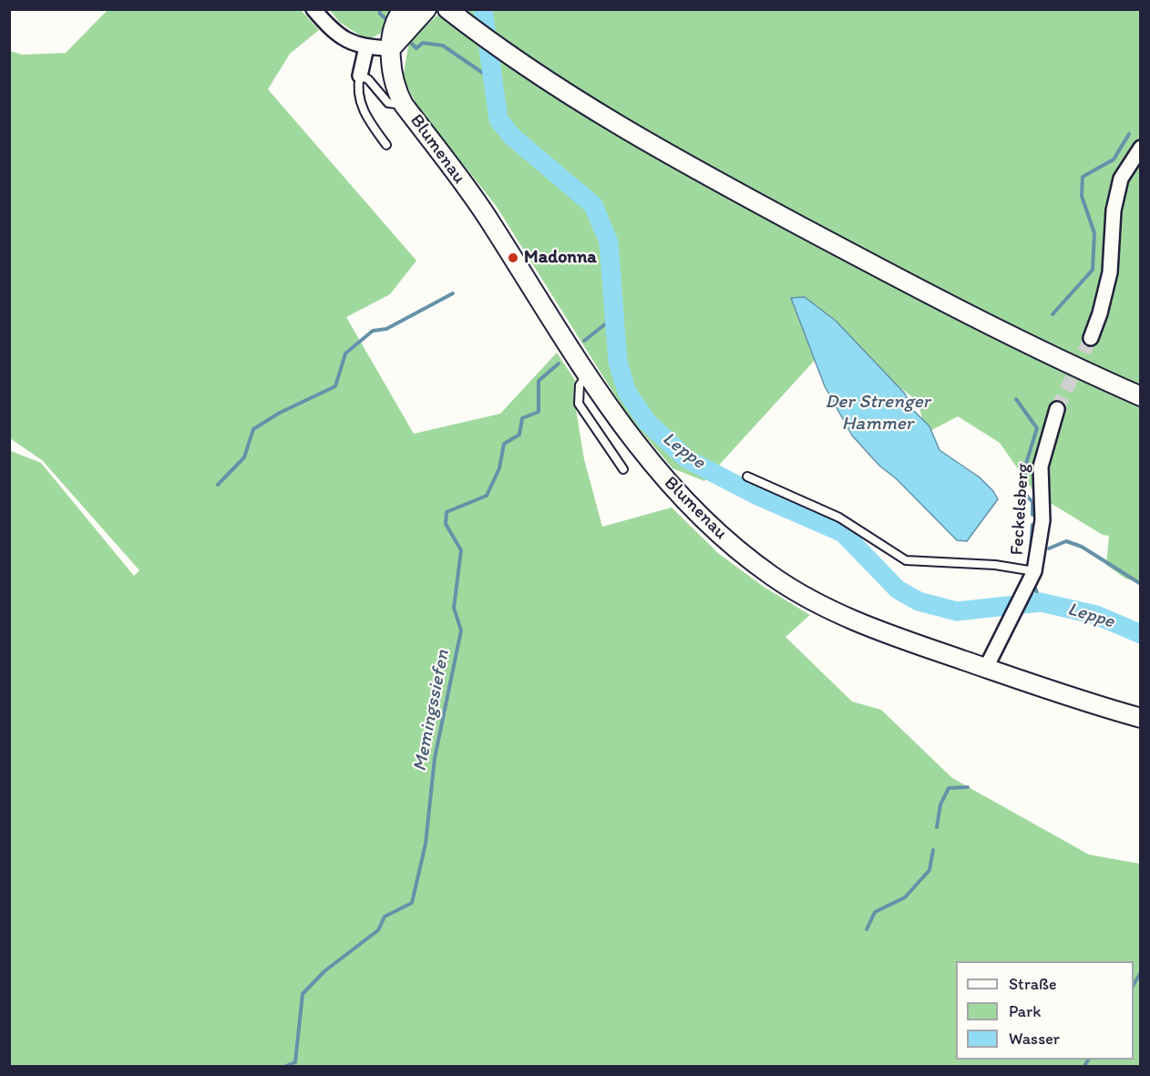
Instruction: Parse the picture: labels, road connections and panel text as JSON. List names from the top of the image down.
{
  "streets": {
    "main road": ["Blumenau"],
    "street": ["Feckelsberg"]
  },
  "crossings": [
    ["Blumenau", "Feckelsberg"]
  ],
  "water": ["Der Strenger Hammer", "Leppe", "Memingssiefen"],
  "places": ["Madonna"],
  "legend": ["Straße", "Park", "Wasser"]
}
